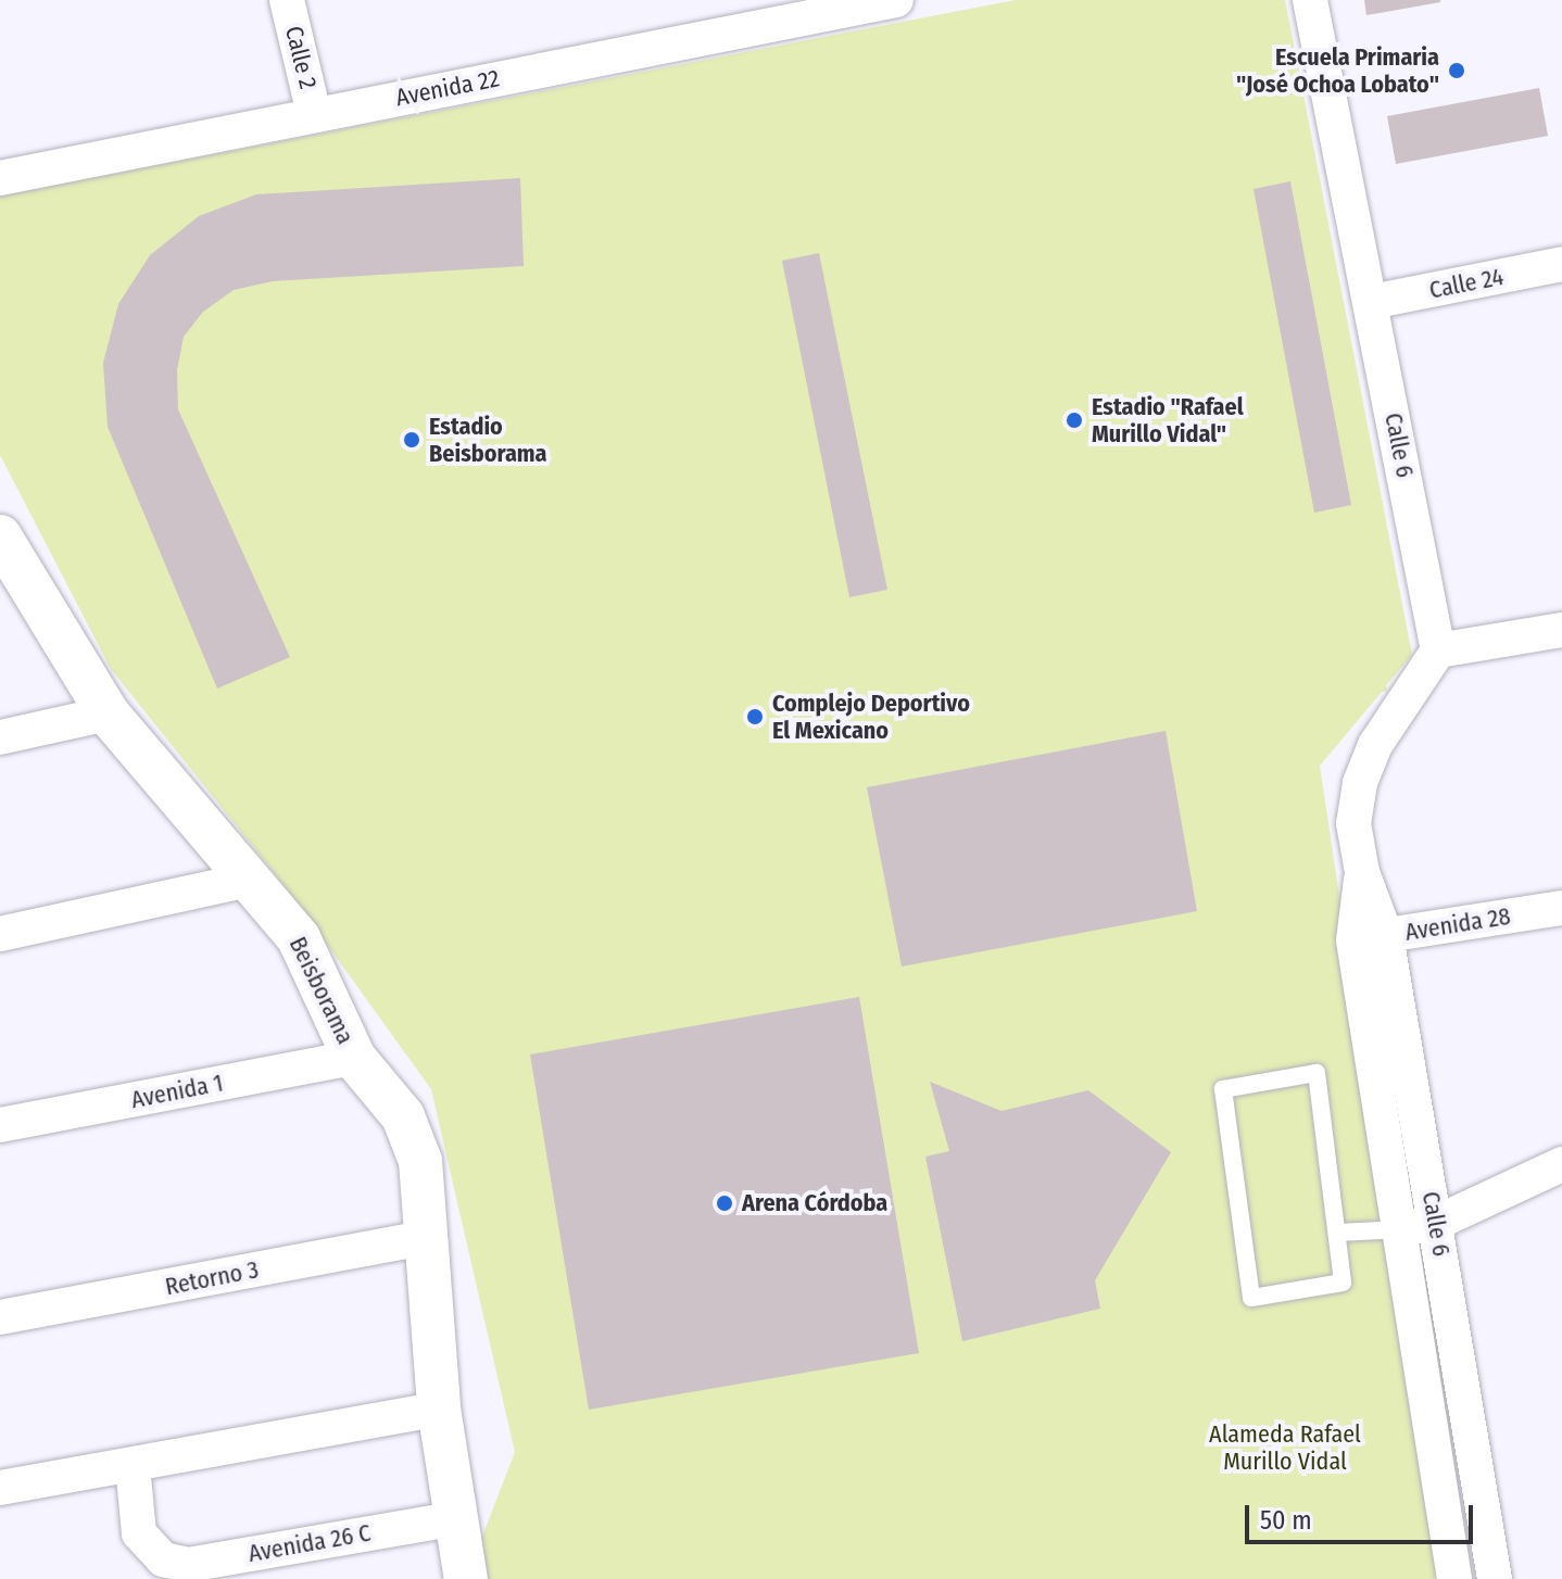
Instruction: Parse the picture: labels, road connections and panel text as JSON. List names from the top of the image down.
{
  "streets": {
    "street": [
      "Calle 2",
      "Avenida 22",
      "Calle 24",
      "Calle 6",
      "Avenida 28",
      "Beisborama",
      "Avenida 1",
      "Retorno 3",
      "Avenida 26 C"
    ]
  },
  "crossings": [
    ["Calle 2", "Avenida 22"],
    ["Calle 24", "Calle 6"],
    ["Calle 6", "Avenida 28"],
    ["Beisborama", "Avenida 1"],
    ["Beisborama", "Retorno 3"],
    ["Beisborama", "Avenida 26 C"]
  ],
  "parks": ["Alameda Rafael Murillo Vidal"],
  "places": [
    "Escuela Primaria \"José Ochoa Lobato\"",
    "Estadio \"Rafael Murillo Vidal\"",
    "Estadio Beisborama",
    "Complejo Deportivo El Mexicano",
    "Arena Córdoba"
  ],
  "scale_bar": "50 m"
}
